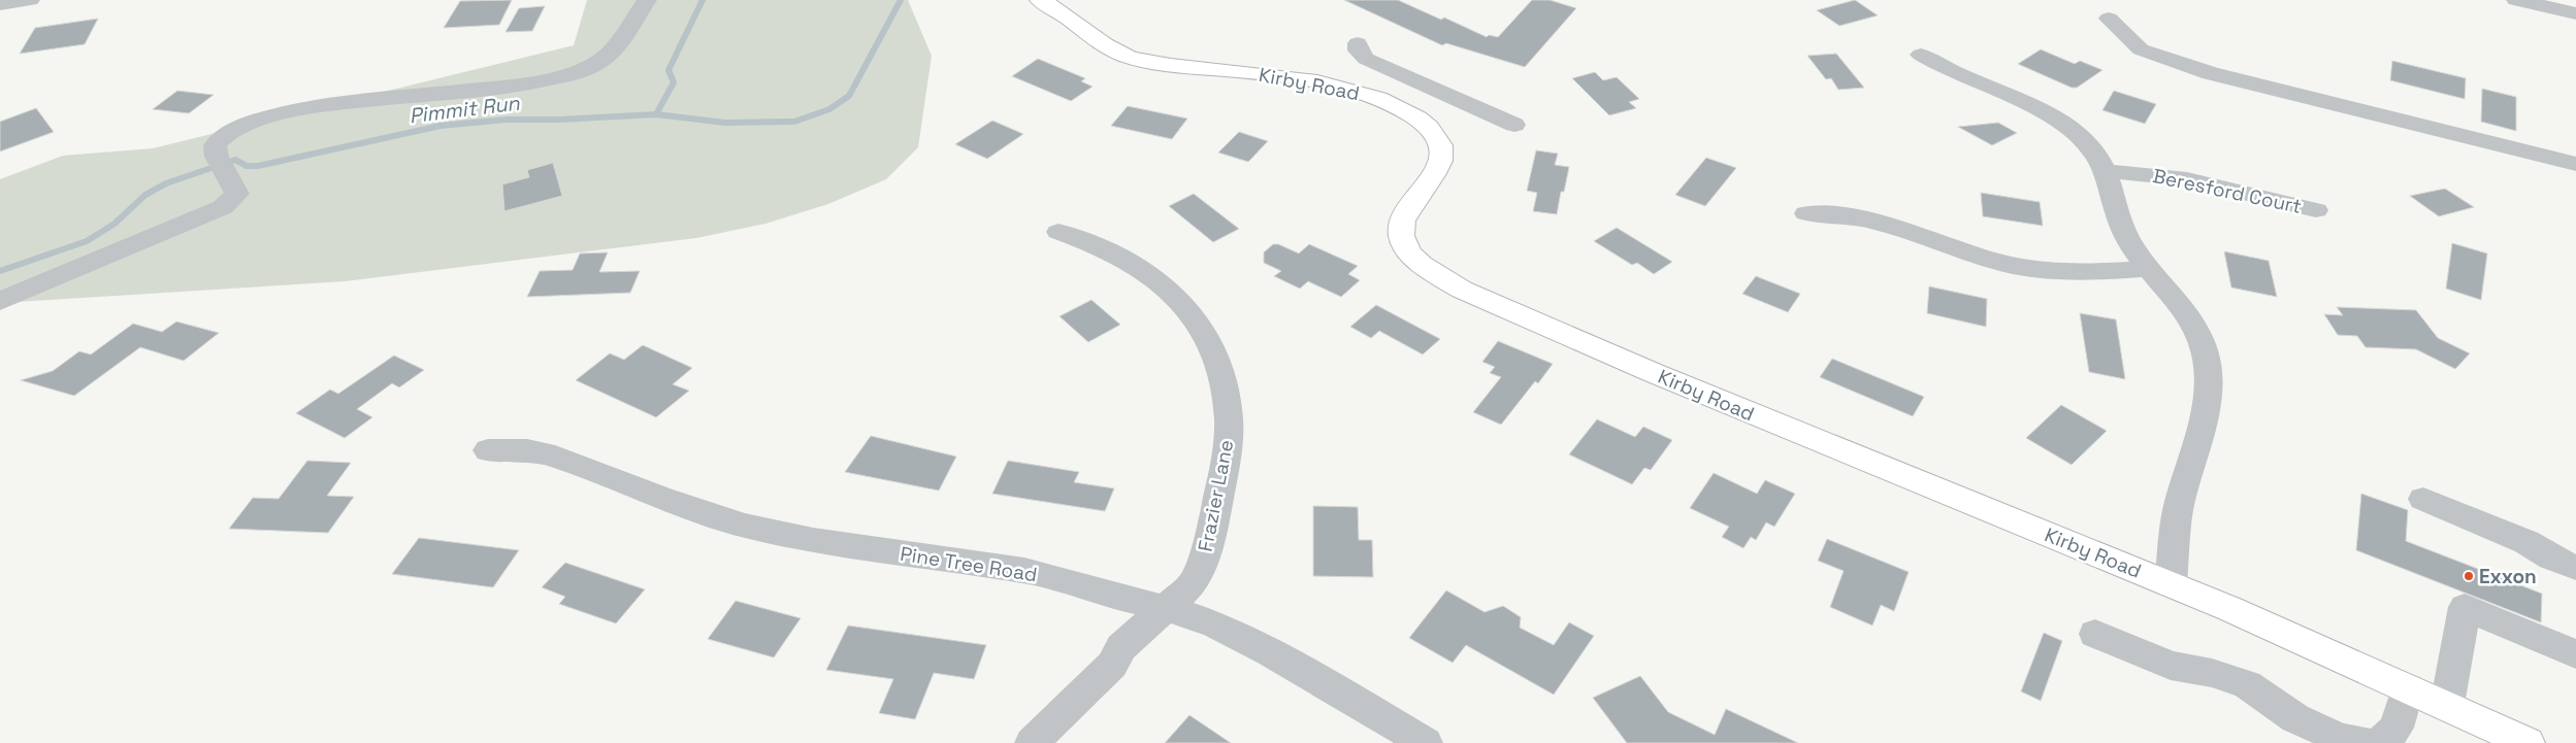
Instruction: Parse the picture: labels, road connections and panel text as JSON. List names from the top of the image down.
{
  "streets": {
    "main road": ["Kirby Road"],
    "street": ["Beresford Court", "Frazier Lane", "Pine Tree Road"]
  },
  "crossings": [
    ["Frazier Lane", "Pine Tree Road"]
  ],
  "water": ["Pimmit Run"],
  "places": ["Exxon"]
}
